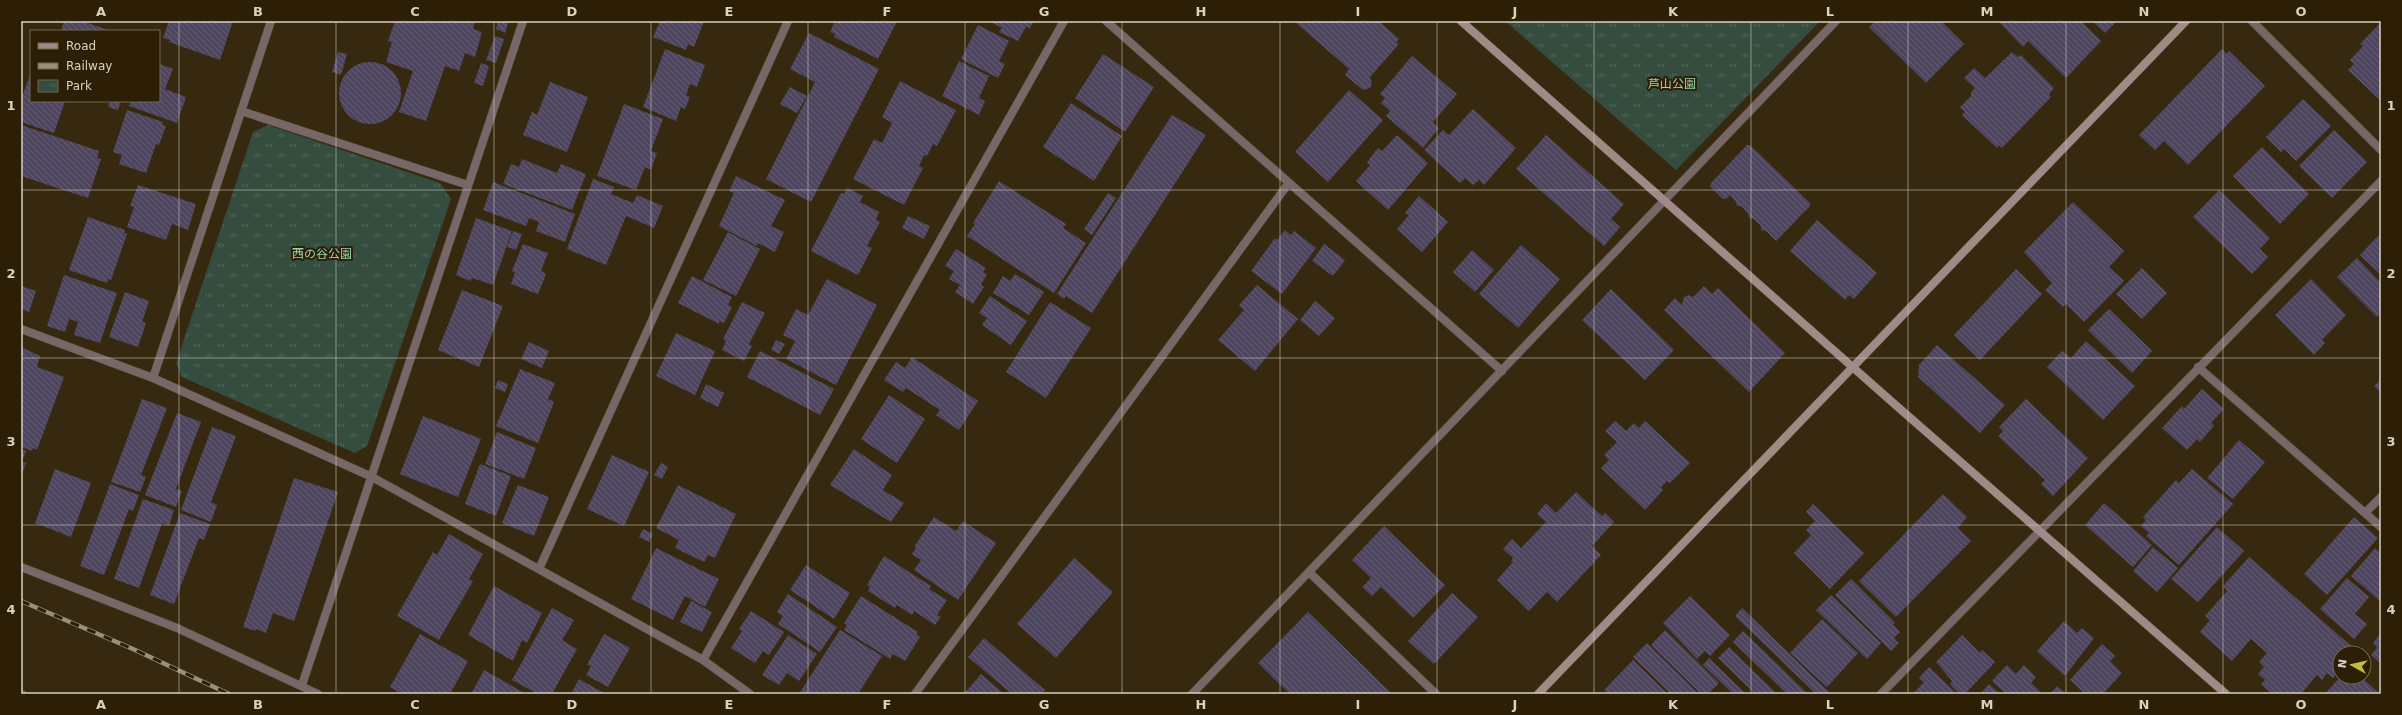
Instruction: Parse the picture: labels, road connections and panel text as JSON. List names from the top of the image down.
{
  "parks": ["芦山公園", "西の谷公園"],
  "legend": ["Road", "Railway", "Park"],
  "north": "left",
  "grid": {
    "columns": [
      "A",
      "B",
      "C",
      "D",
      "E",
      "F",
      "G",
      "H",
      "I",
      "J",
      "K",
      "L",
      "M",
      "N",
      "O"
    ],
    "rows": [
      "1",
      "2",
      "3",
      "4"
    ]
  }
}
